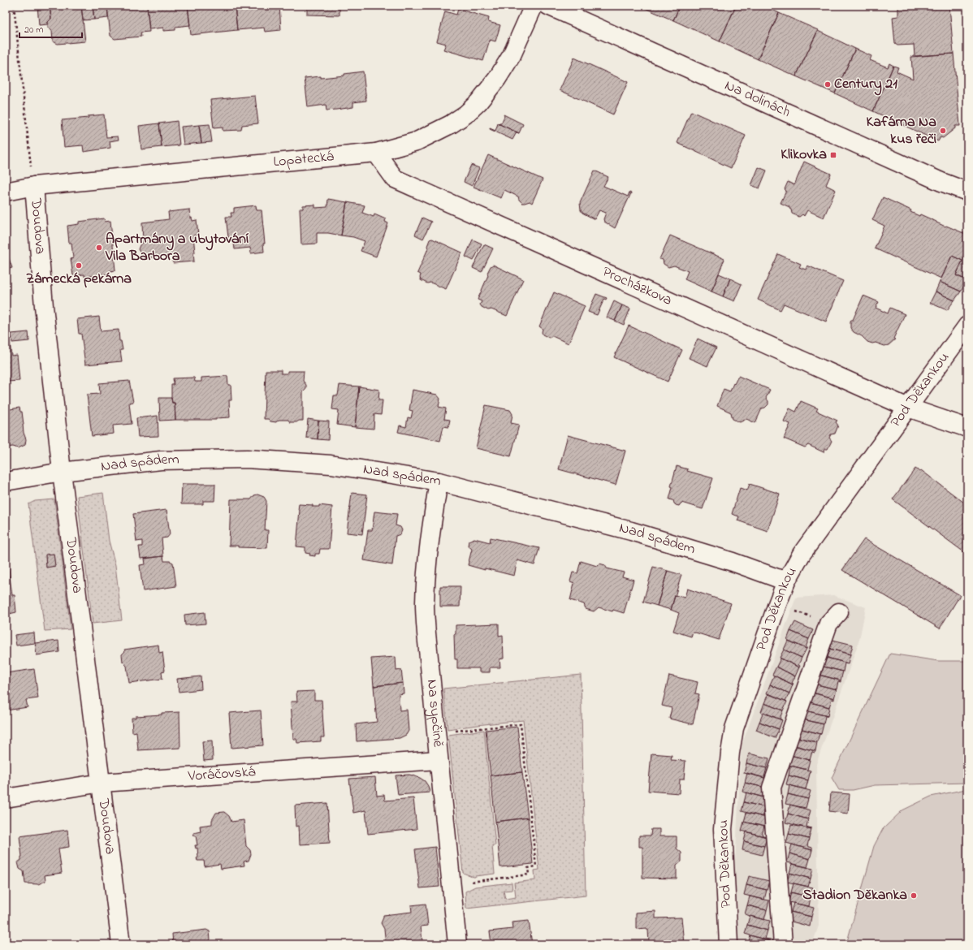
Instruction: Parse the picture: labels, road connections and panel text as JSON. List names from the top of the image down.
{
  "streets": {
    "street": [
      "Na dolinách",
      "Lopatecká",
      "Doudova",
      "Procházkova",
      "Pod Děkankou",
      "Nad spádem",
      "Na sypčině",
      "Voráčovská"
    ]
  },
  "crossings": [
    ["Lopatecká", "Doudova"],
    ["Lopatecká", "Procházkova"],
    ["Doudova", "Nad spádem"],
    ["Doudova", "Voráčovská"],
    ["Procházkova", "Pod Děkankou"],
    ["Pod Děkankou", "Nad spádem"],
    ["Nad spádem", "Na sypčině"],
    ["Na sypčině", "Voráčovská"]
  ],
  "places": {
    "other": [
      "Century 21",
      "Kafárna Na kus řeči",
      "Apartmány a ubytování Vila Barbora",
      "Zámecká pekárna",
      "Stadion Děkanka"
    ],
    "transit": ["Klikovka"]
  },
  "scale_bar": "20 m"
}
